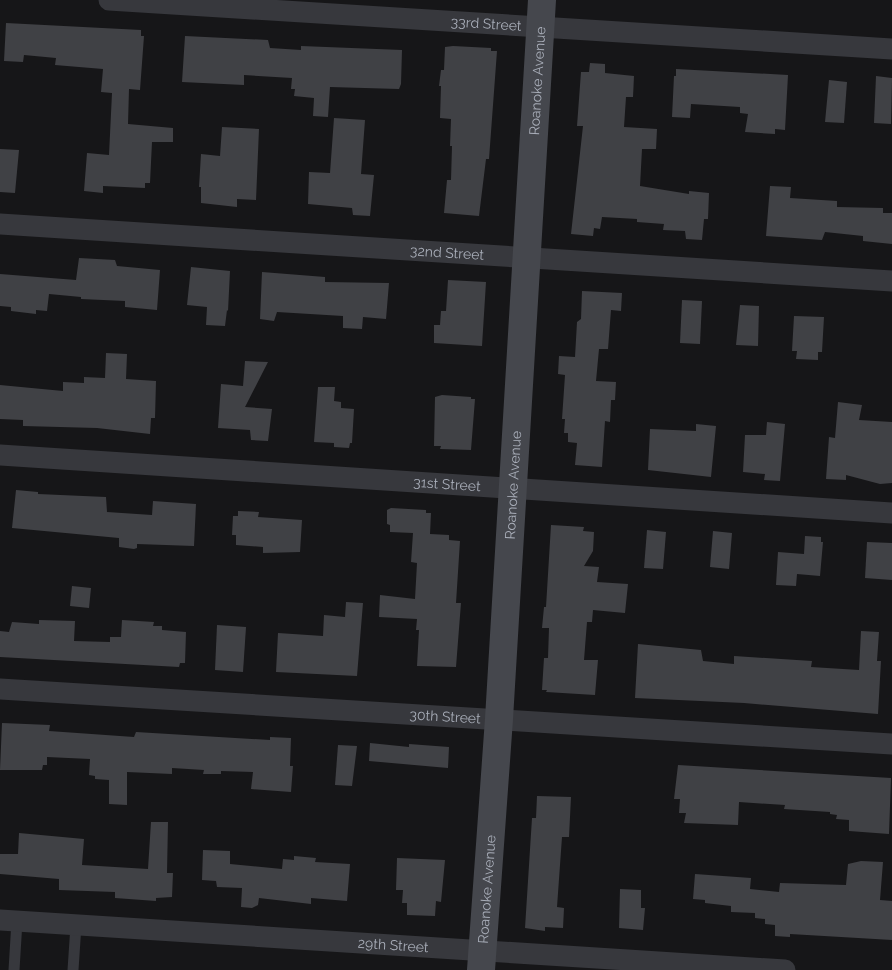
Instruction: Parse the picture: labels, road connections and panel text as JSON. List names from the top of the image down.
{
  "streets": {
    "street": [
      "33rd Street",
      "Roanoke Avenue",
      "32nd Street",
      "31st Street",
      "30th Street",
      "29th Street"
    ]
  },
  "crossings": [
    ["33rd Street", "Roanoke Avenue"],
    ["Roanoke Avenue", "32nd Street"],
    ["Roanoke Avenue", "31st Street"],
    ["Roanoke Avenue", "30th Street"],
    ["Roanoke Avenue", "29th Street"]
  ]
}
